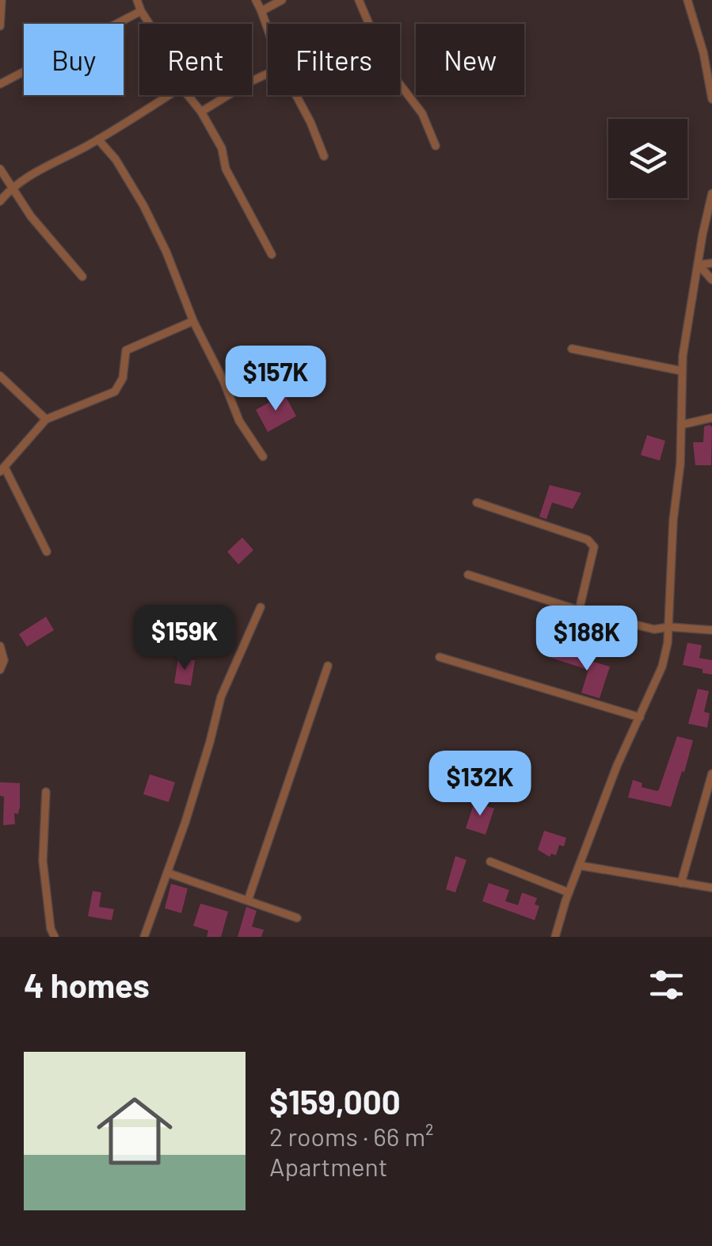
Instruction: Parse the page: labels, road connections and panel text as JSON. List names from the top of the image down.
{
  "page": {
    "chip": [
      "Buy",
      "Rent",
      "Filters",
      "New"
    ],
    "price": [
      "$157K",
      "$159K",
      "$188K",
      "$132K"
    ],
    "heading": "4 homes",
    "list": [
      {
        "name": "$159,000",
        "note": "2 rooms · 66 m² · Apartment"
      }
    ]
  }
}
